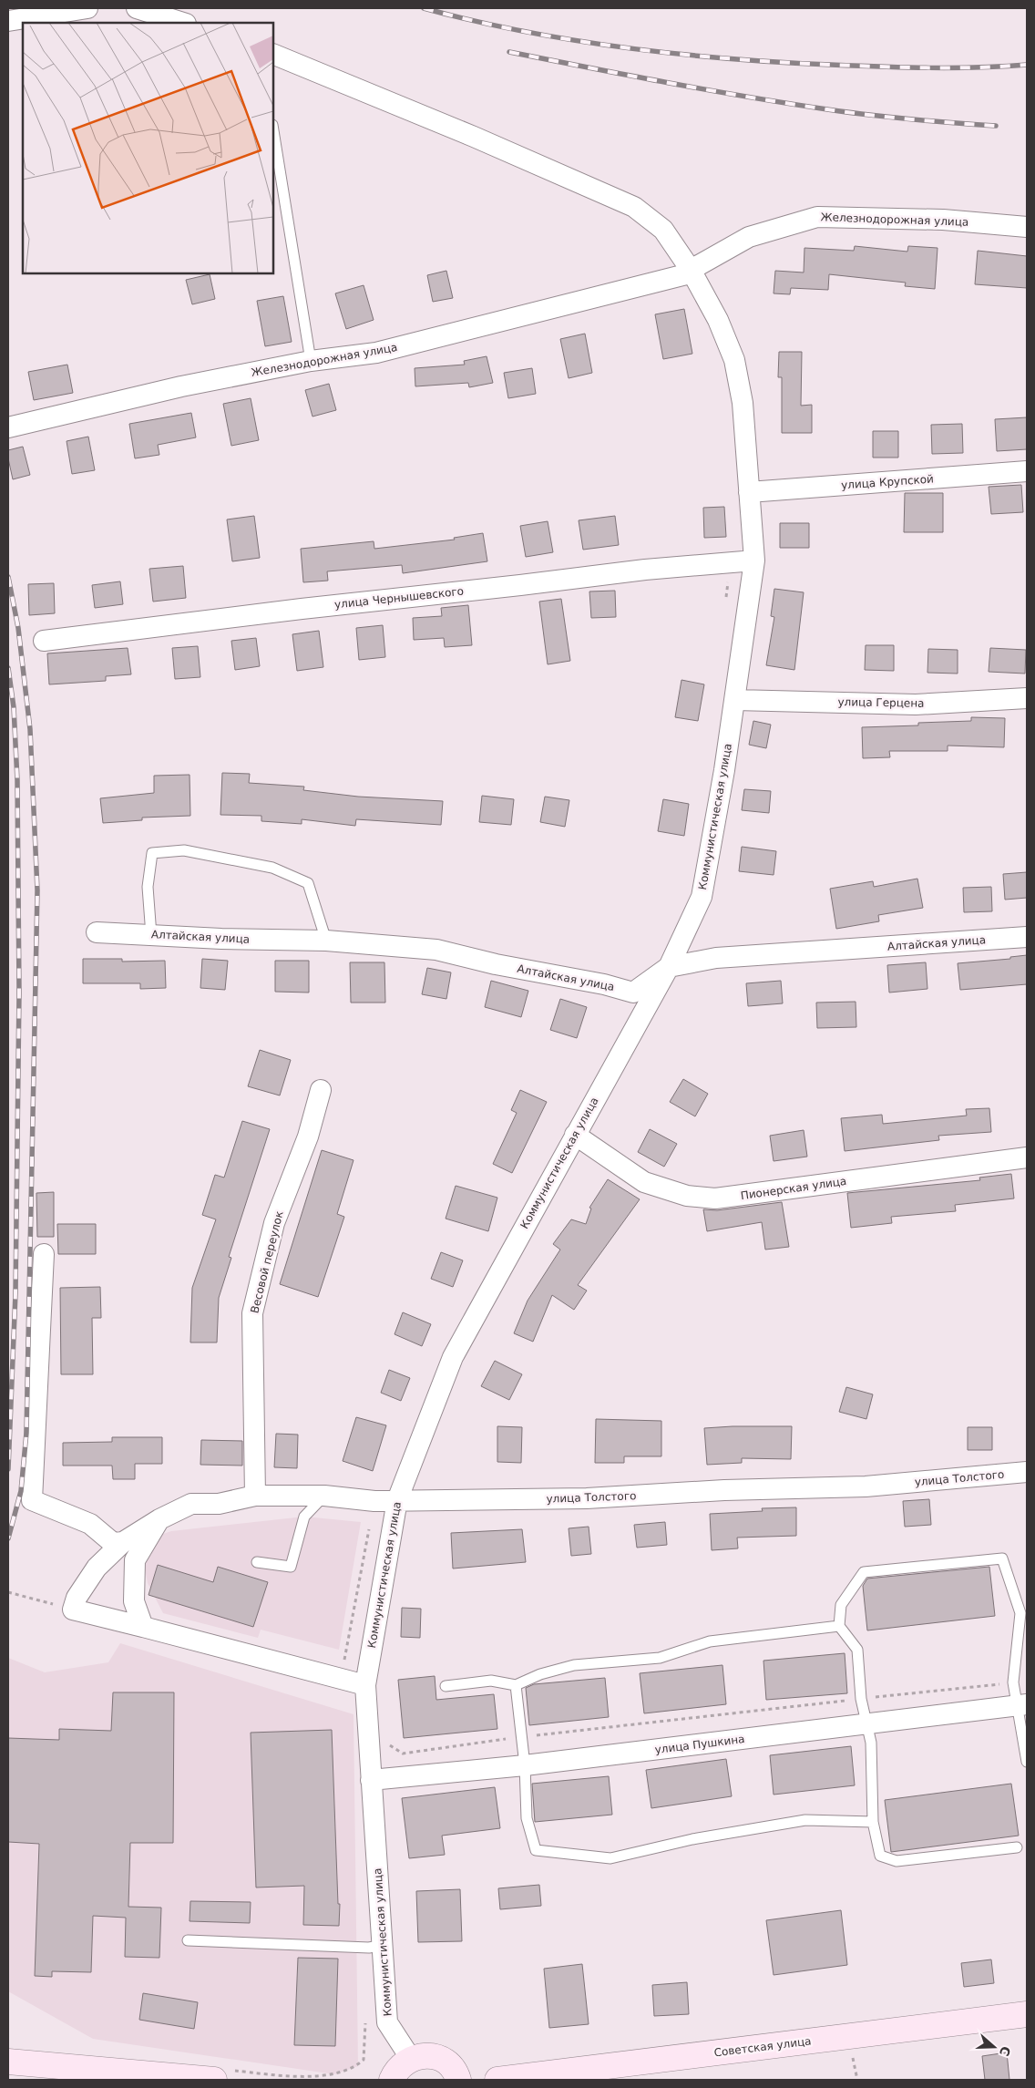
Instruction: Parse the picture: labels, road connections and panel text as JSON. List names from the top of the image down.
{
  "streets": {
    "main road": ["Советская улица"],
    "street": [
      "Железнодорожная улица",
      "улица Крупской",
      "улица Чернышевского",
      "улица Герцена",
      "Коммунистическая улица",
      "Алтайская улица",
      "Пионерская улица",
      "Весовой переулок",
      "улица Толстого",
      "улица Пушкина"
    ]
  },
  "crossings": [
    ["Железнодорожная улица", "Коммунистическая улица"],
    ["улица Крупской", "Коммунистическая улица"],
    ["улица Чернышевского", "Коммунистическая улица"],
    ["улица Герцена", "Коммунистическая улица"],
    ["Коммунистическая улица", "Алтайская улица"],
    ["Коммунистическая улица", "Пионерская улица"],
    ["Коммунистическая улица", "улица Толстого"],
    ["Коммунистическая улица", "улица Пушкина"],
    ["Весовой переулок", "улица Толстого"]
  ],
  "north": "right"
}
